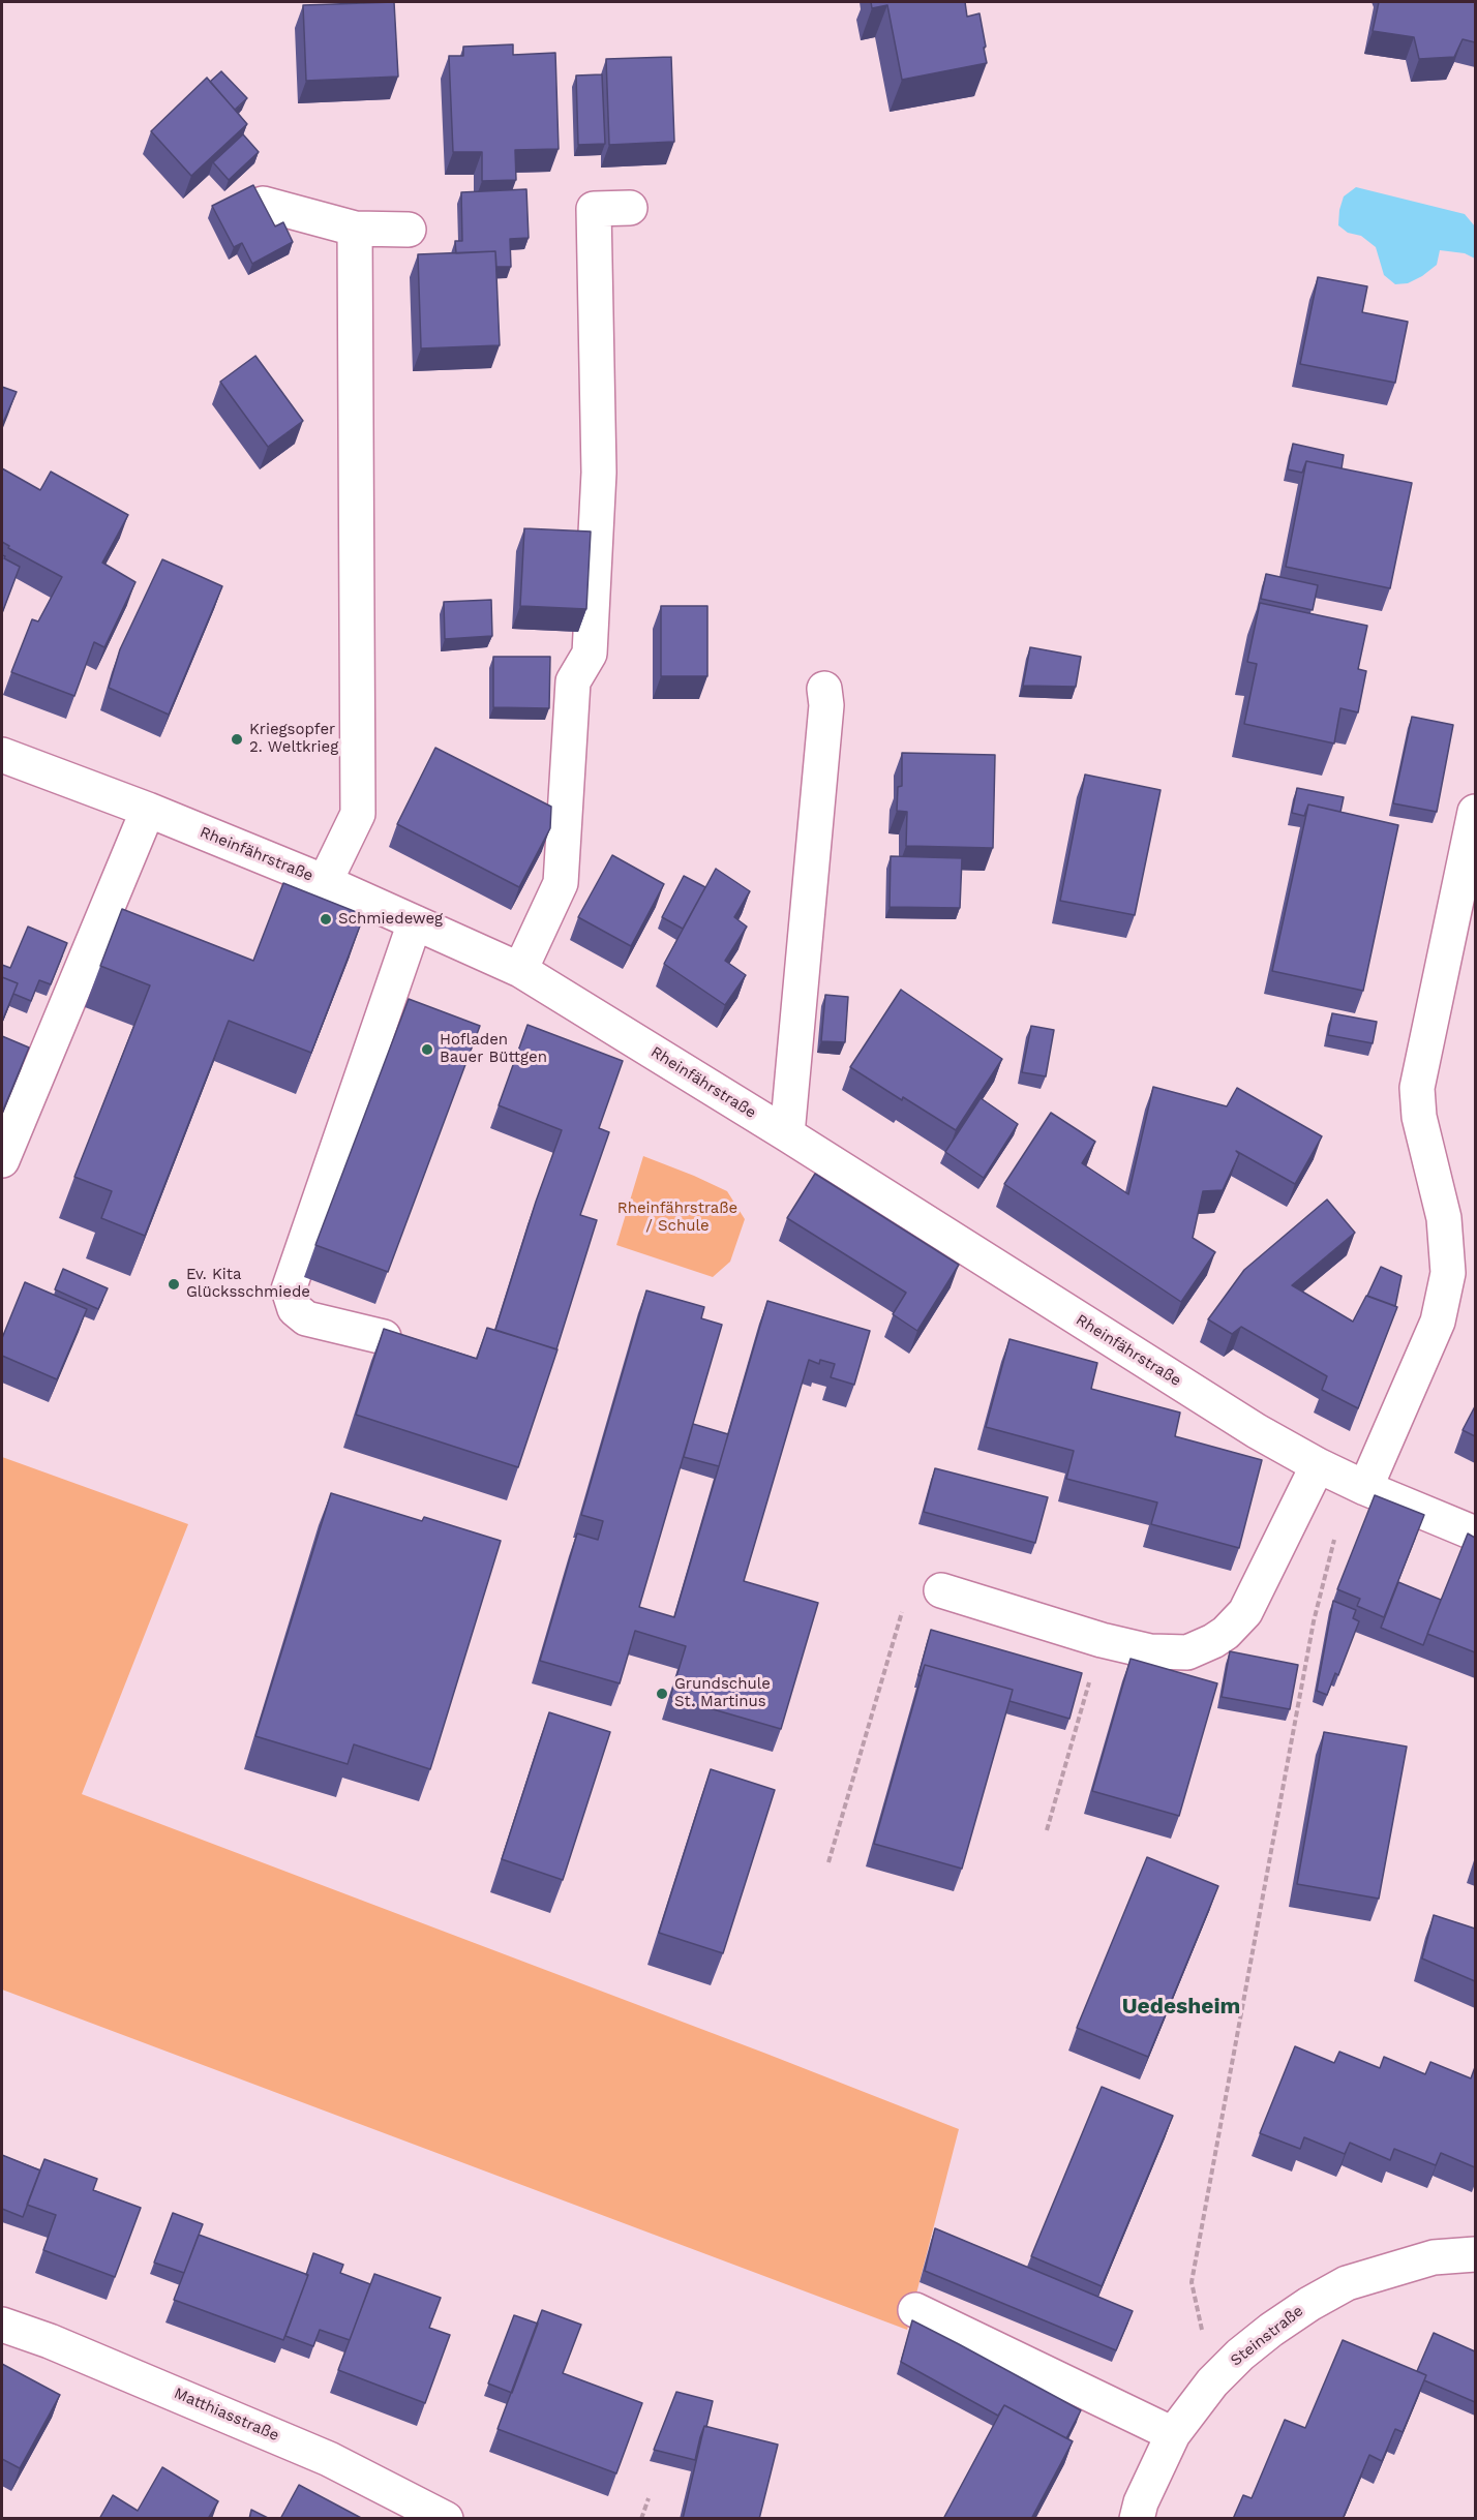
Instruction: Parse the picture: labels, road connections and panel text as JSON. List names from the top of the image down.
{
  "streets": {
    "street": ["Rheinfährstraße", "Steinstraße", "Matthiasstraße"]
  },
  "districts": ["Uedesheim"],
  "parks": ["Rheinfährstraße / Schule"],
  "places": [
    "Kriegsopfer 2. Weltkrieg",
    "Schmiedeweg",
    "Hofladen Bauer Büttgen",
    "Ev. Kita Glücksschmiede",
    "Grundschule St. Martinus"
  ]
}
